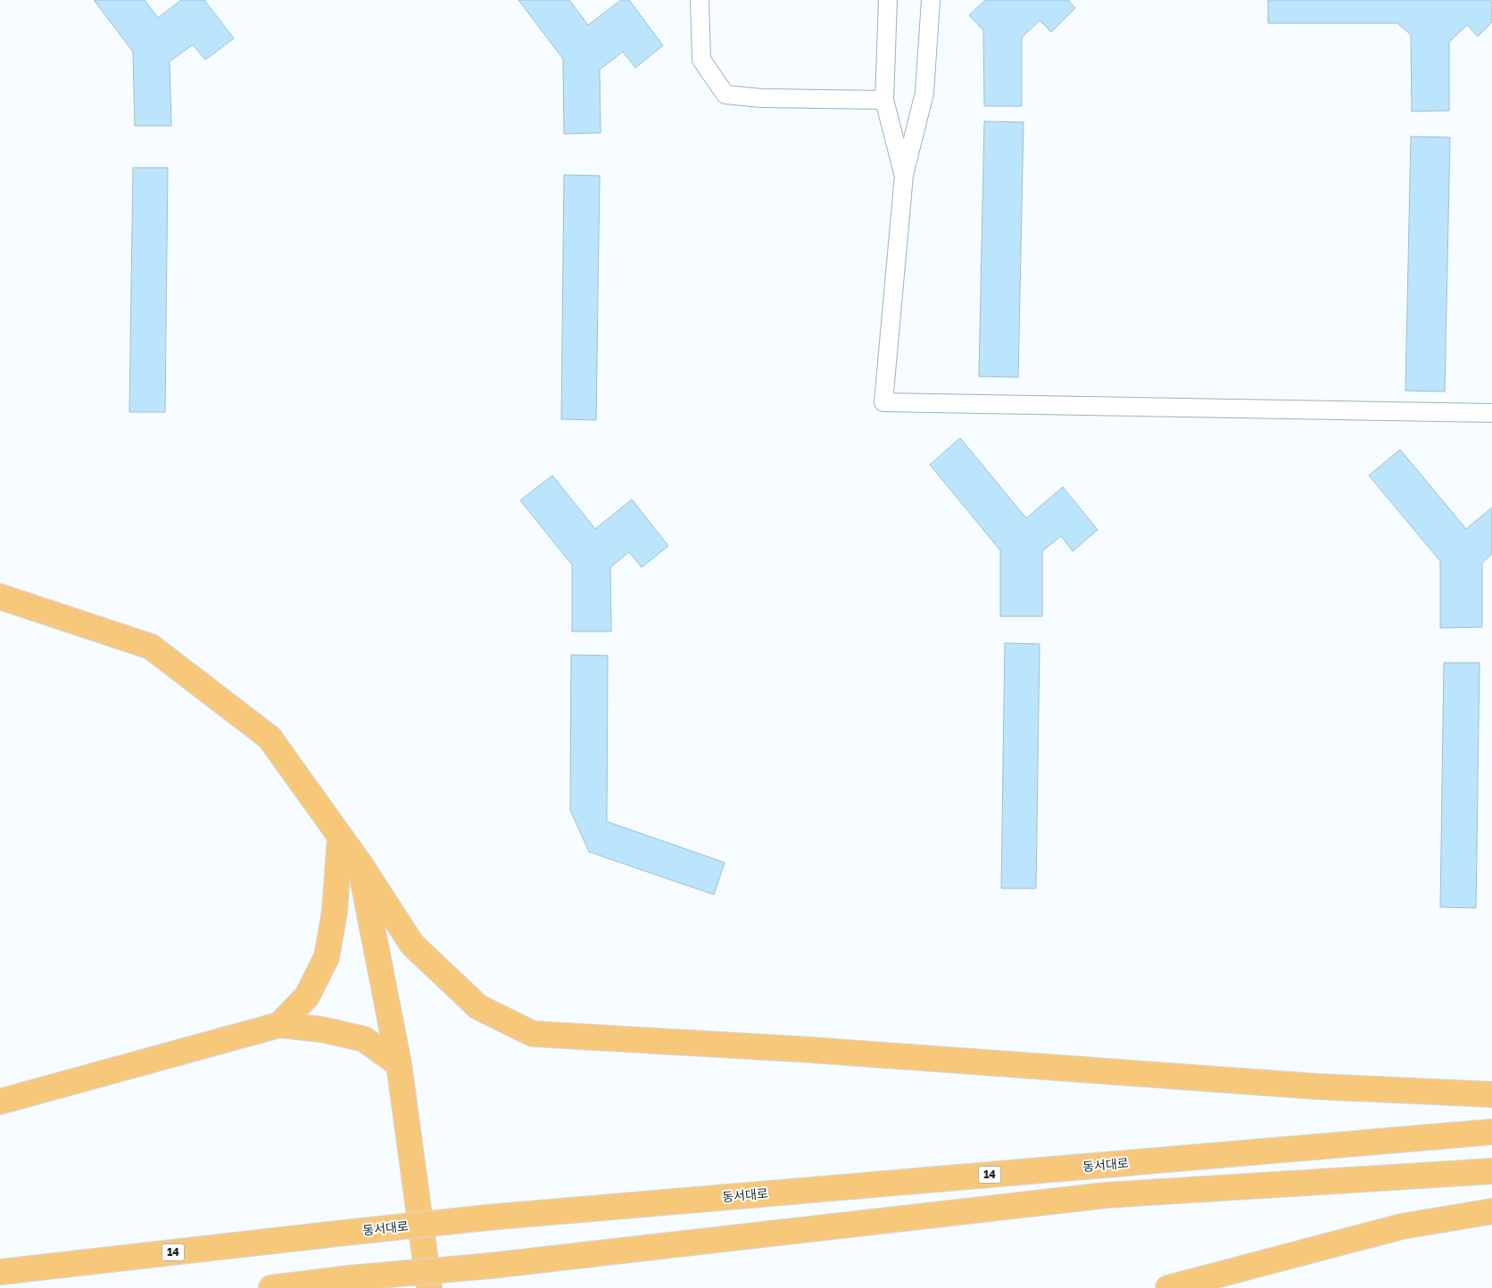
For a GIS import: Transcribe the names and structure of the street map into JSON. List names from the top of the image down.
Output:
{
  "streets": {
    "highway": ["동서대로", "14"]
  }
}
